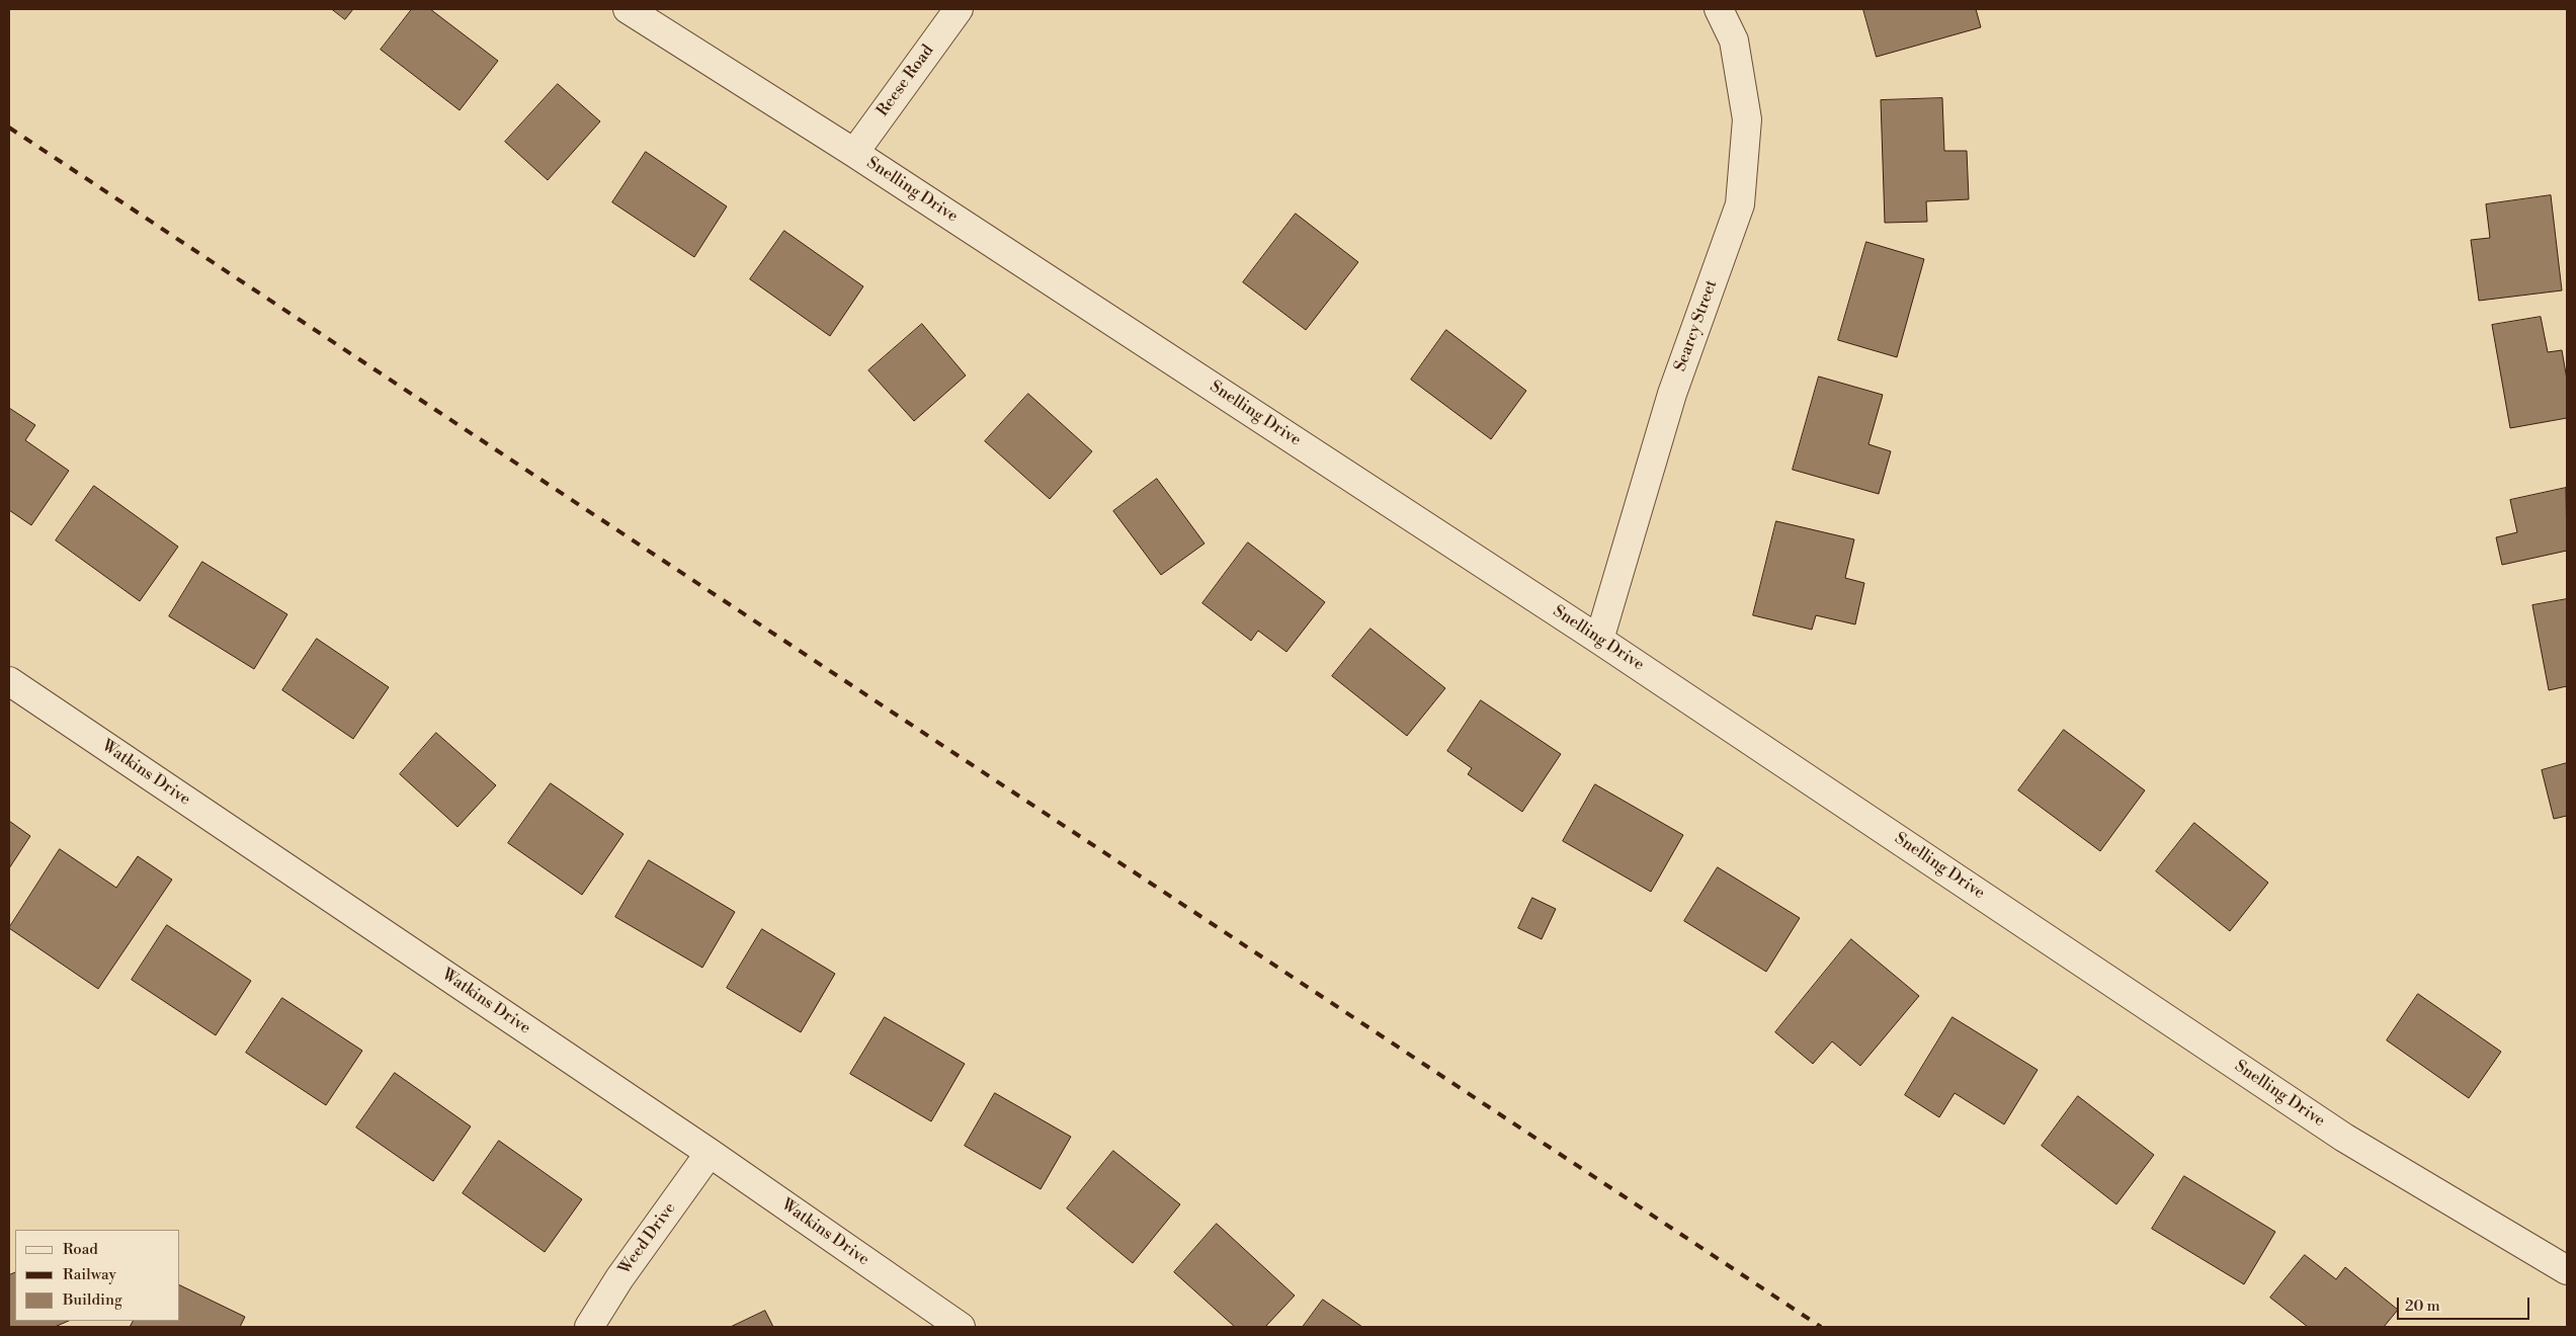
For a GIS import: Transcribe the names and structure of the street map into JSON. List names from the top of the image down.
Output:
{
  "streets": {
    "street": [
      "Reese Road",
      "Snelling Drive",
      "Searcy Street",
      "Watkins Drive",
      "Weed Drive"
    ]
  },
  "crossings": [
    ["Reese Road", "Snelling Drive"],
    ["Snelling Drive", "Searcy Street"],
    ["Watkins Drive", "Weed Drive"]
  ],
  "legend": ["Road", "Railway", "Building"],
  "scale_bar": "20 m"
}
